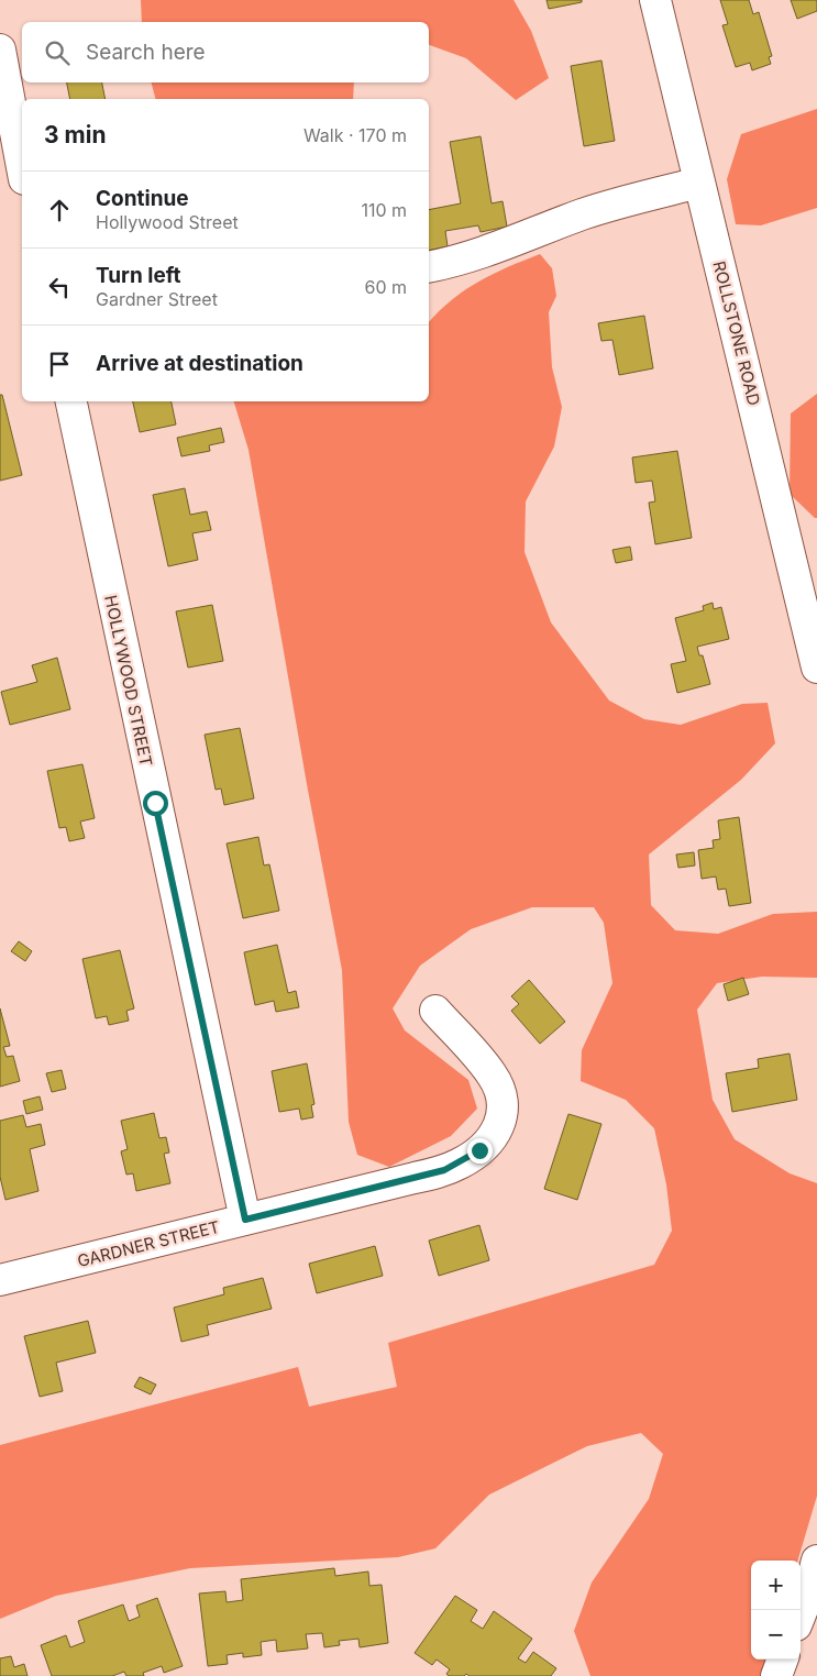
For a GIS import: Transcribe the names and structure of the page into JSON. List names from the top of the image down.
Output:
{
  "streets": {
    "street": ["ROLLSTONE ROAD", "HOLLYWOOD STREET", "GARDNER STREET"]
  },
  "crossings": [
    ["HOLLYWOOD STREET", "GARDNER STREET"]
  ],
  "page": {
    "search": "Search here",
    "heading": ["3 min", "Walk · 170 m"],
    "list": [
      ["Continue", "Hollywood Street", "110 m"],
      ["Turn left", "Gardner Street", "60 m"],
      "Arrive at destination"
    ],
    "map_buttons": ["+", "−"]
  }
}
